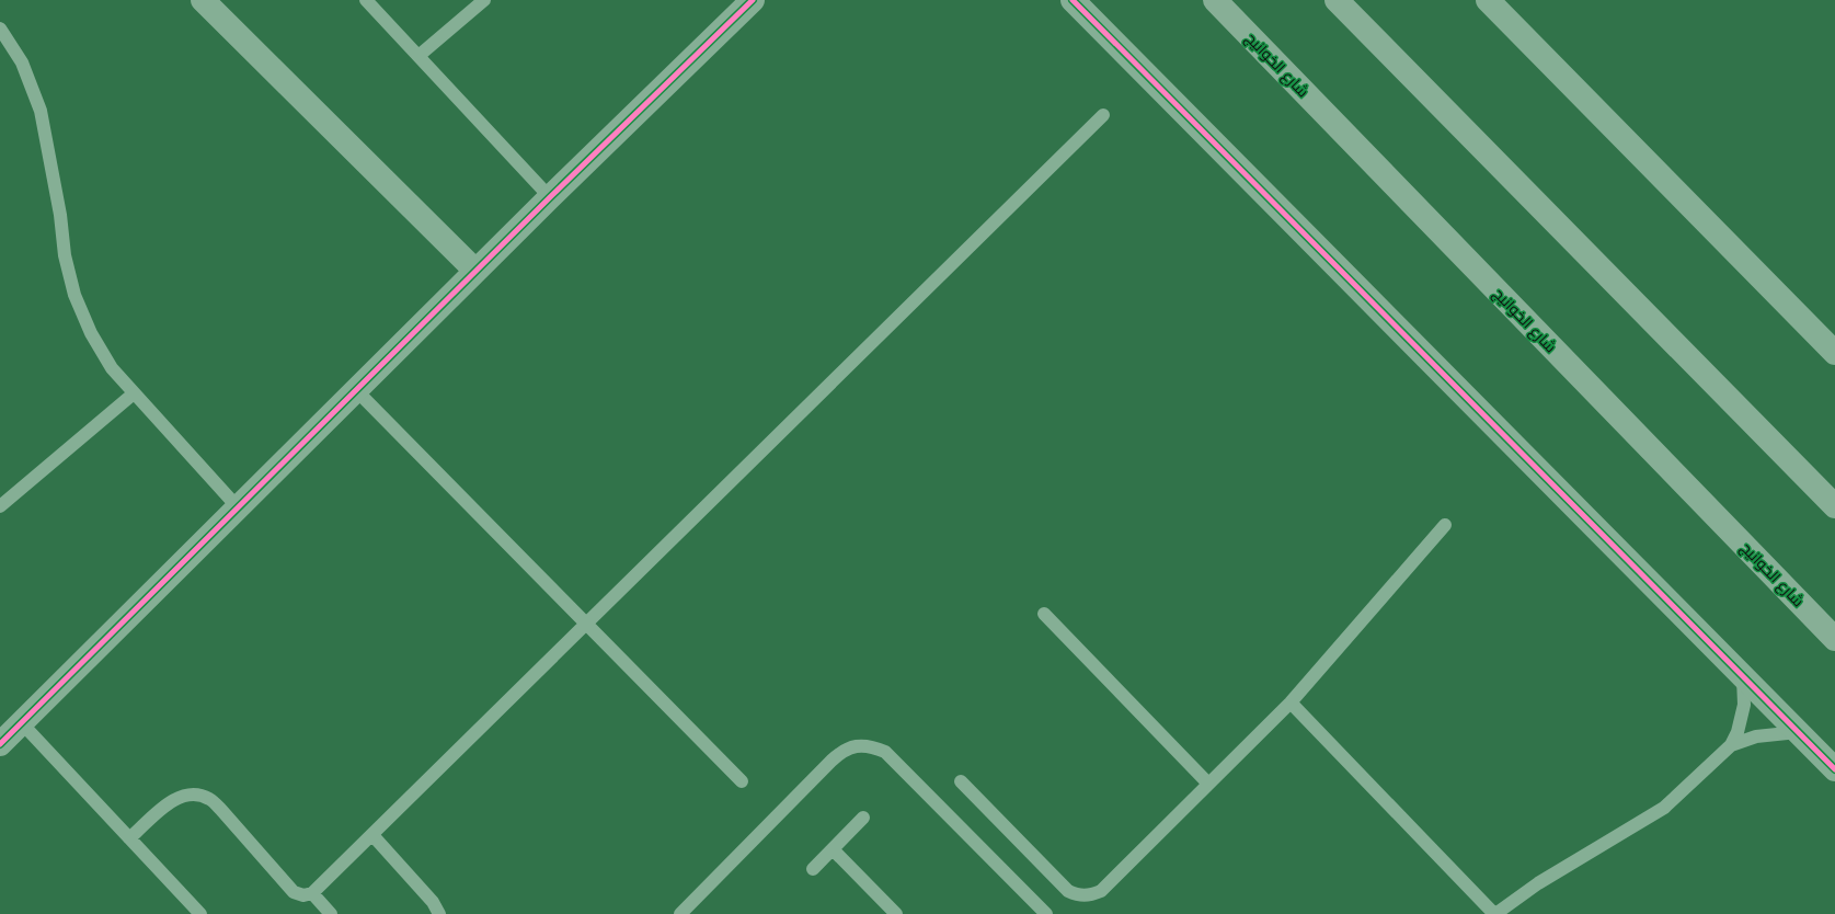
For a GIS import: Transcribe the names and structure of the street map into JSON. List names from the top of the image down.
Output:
{
  "streets": {
    "highway": ["شارع الخوانيج"]
  }
}
